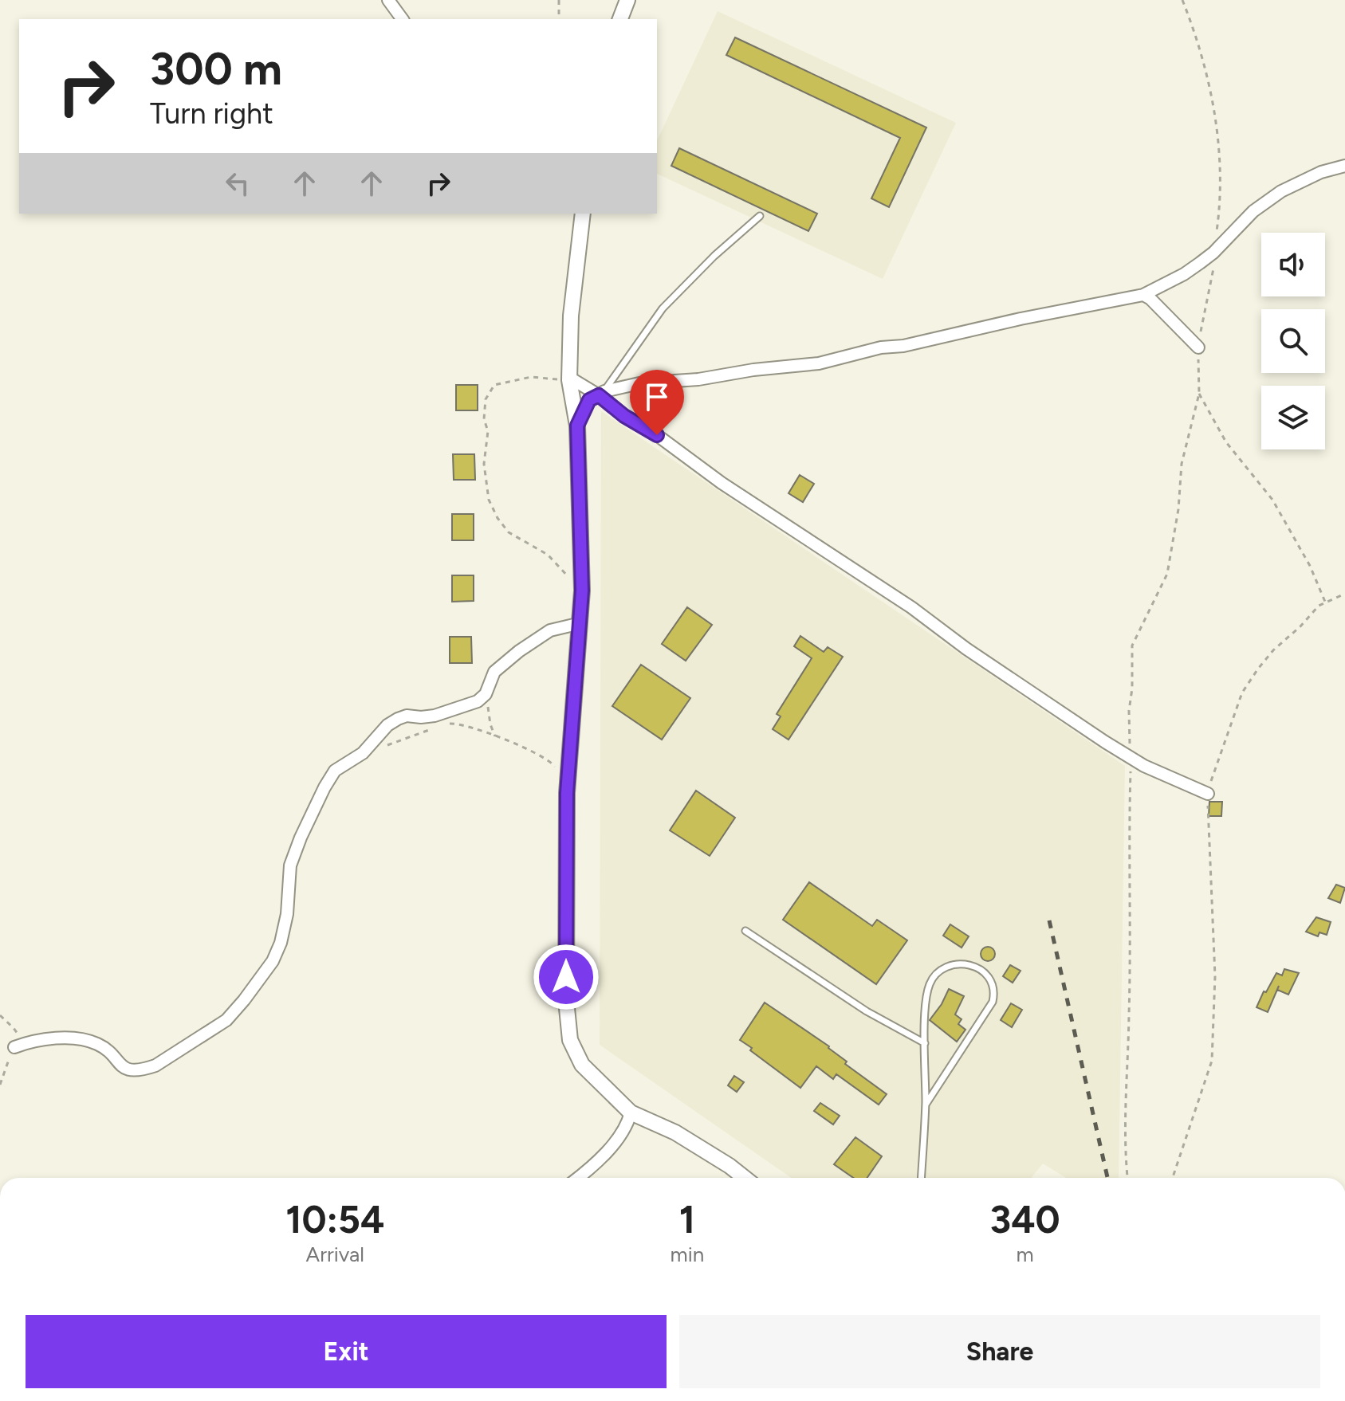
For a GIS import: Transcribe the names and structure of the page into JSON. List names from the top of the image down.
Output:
{
  "page": {
    "turn": ["300 m", "Turn right"],
    "eta": [
      "10:54",
      "Arrival",
      "1",
      "min",
      "340",
      "m"
    ],
    "buttons": ["Exit", "Share"]
  }
}
